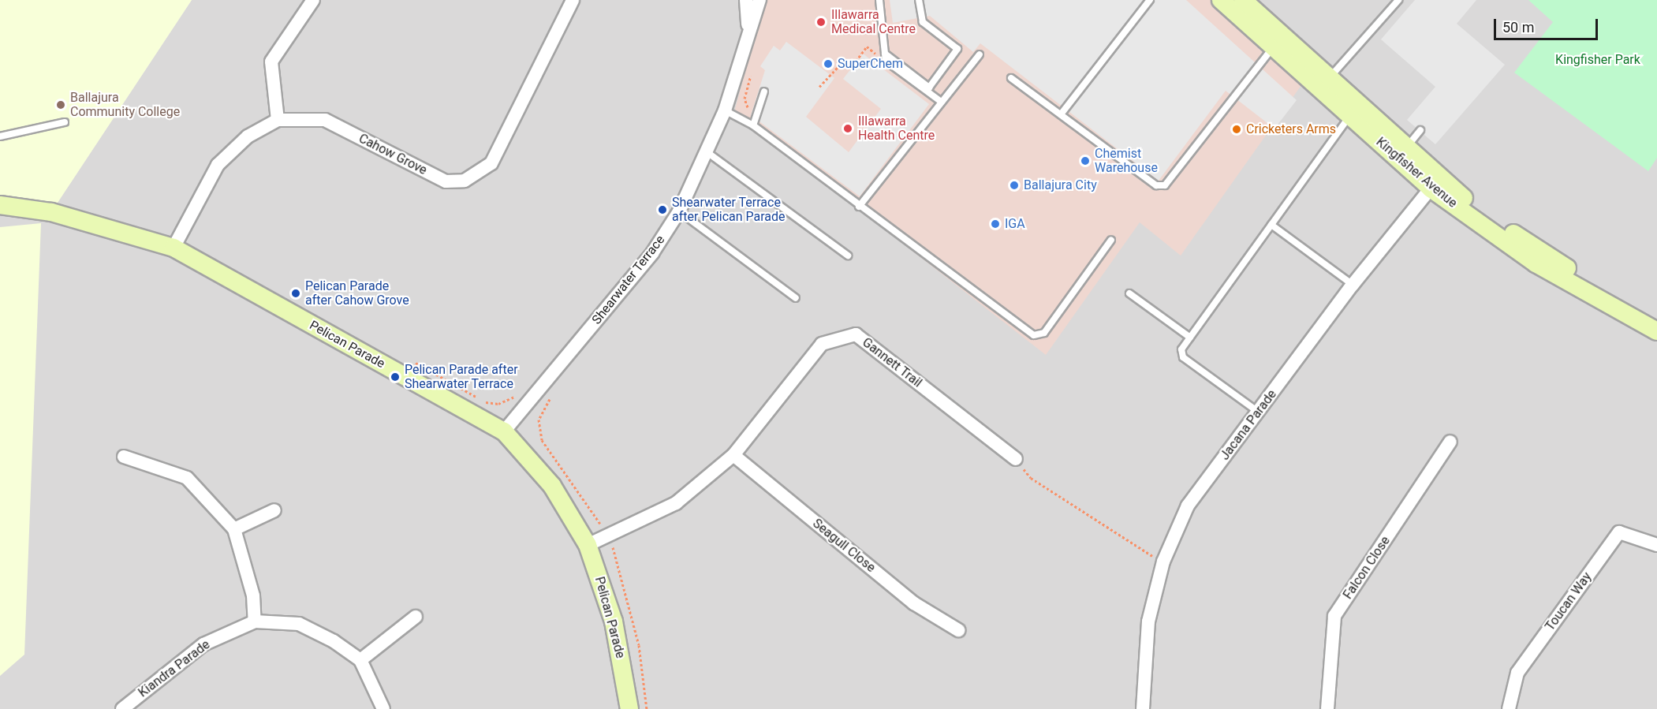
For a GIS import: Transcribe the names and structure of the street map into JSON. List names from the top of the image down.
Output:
{
  "streets": {
    "street": [
      "Cahow Grove",
      "Kingfisher Avenue",
      "Shearwater Terrace",
      "Pelican Parade",
      "Gannett Trail",
      "Jacana Parade",
      "Seagull Close",
      "Falcon Close",
      "Toucan Way",
      "Kiandra Parade"
    ]
  },
  "crossings": [
    ["Cahow Grove", "Pelican Parade"],
    ["Kingfisher Avenue", "Jacana Parade"],
    ["Shearwater Terrace", "Pelican Parade"],
    ["Pelican Parade", "Gannett Trail"],
    ["Gannett Trail", "Seagull Close"]
  ],
  "parks": ["Kingfisher Park"],
  "places": [
    "Illawarra Medical Centre",
    "SuperChem",
    "Ballajura Community College",
    "Illawarra Health Centre",
    "Cricketers Arms",
    "Chemist Warehouse",
    "Ballajura City",
    "Shearwater Terrace after Pelican Parade",
    "IGA",
    "Pelican Parade after Cahow Grove",
    "Pelican Parade after Shearwater Terrace"
  ],
  "scale_bar": "50 m"
}
